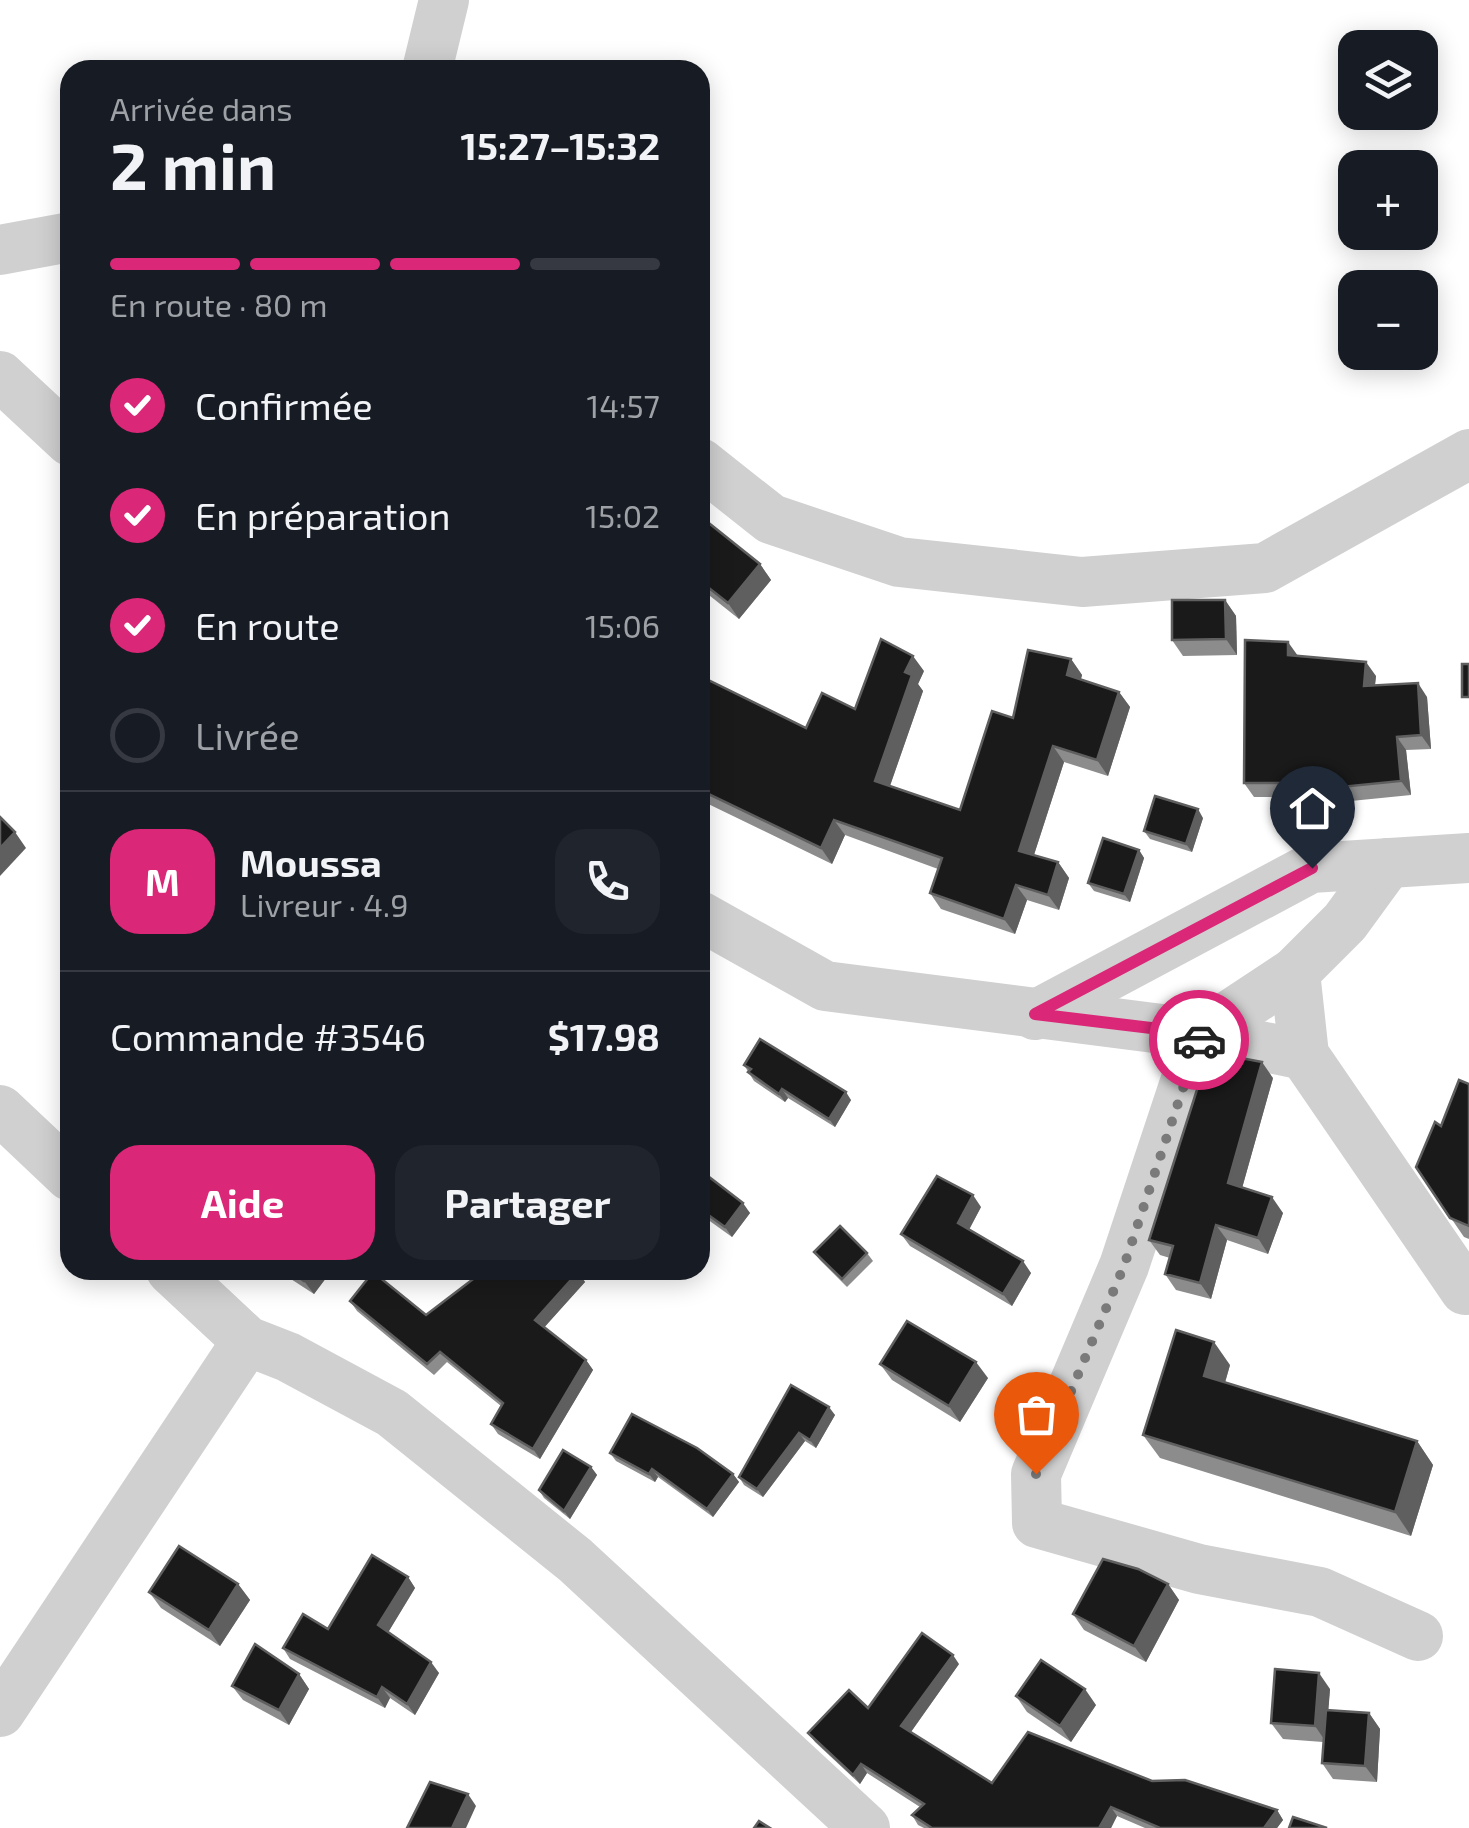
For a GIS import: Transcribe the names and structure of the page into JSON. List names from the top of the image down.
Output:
{
  "page": {
    "map_buttons": ["+", "−"],
    "heading": ["2 min", "Arrivée dans", "15:27–15:32"],
    "panel": [
      "Moussa",
      "Livreur · 4.9",
      "Commande #3546",
      "$17.98"
    ],
    "bar": "En route · 80 m",
    "list": [
      ["Confirmée", "14:57"],
      ["En préparation", "15:02"],
      ["En route", "15:06"],
      "Livrée"
    ],
    "round": "M",
    "buttons": ["Aide", "Partager"]
  }
}
